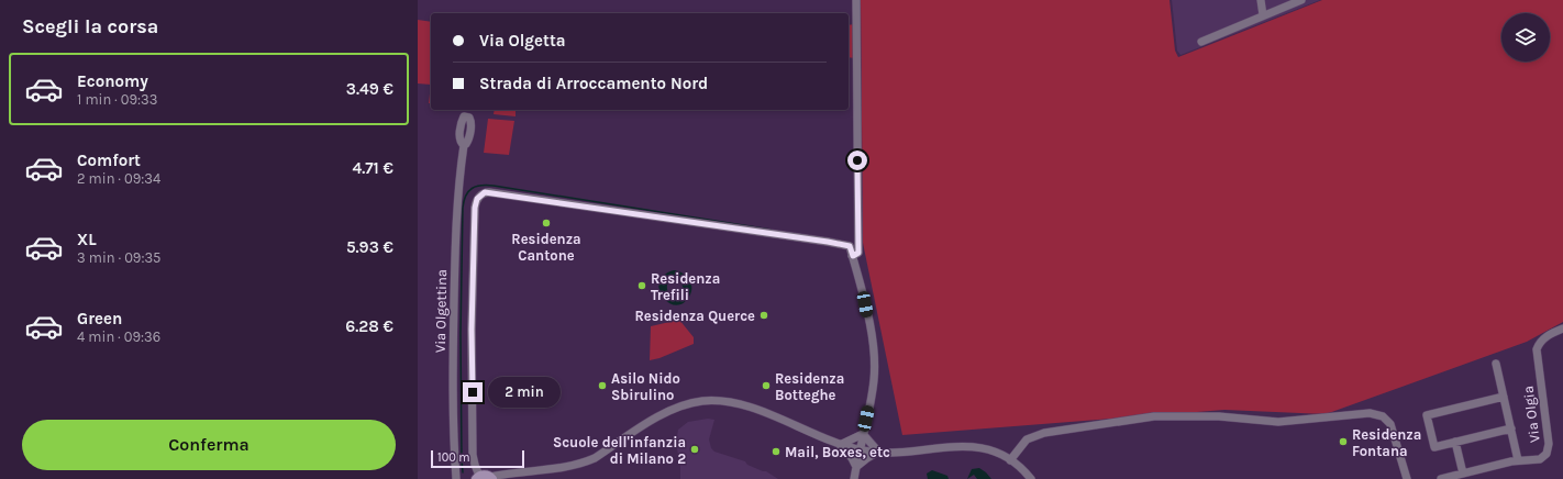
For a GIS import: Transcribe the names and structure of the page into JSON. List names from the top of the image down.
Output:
{
  "streets": {
    "street": ["Via Olgettina", "Via Olgia"]
  },
  "places": [
    "Residenza Cantone",
    "Residenza Trefili",
    "Residenza Querce",
    "Asilo Nido Sbirulino",
    "Residenza Botteghe",
    "Residenza Fontana",
    "Scuole dell'infanzia di Milano 2",
    "Mail, Boxes, etc"
  ],
  "scale_bar": "100 m",
  "page": {
    "heading": "Scegli la corsa",
    "banner": ["Via Olgetta", "Strada di Arroccamento Nord"],
    "list": [
      {
        "name": "Economy",
        "note": "1 min · 09:33",
        "value": "3.49 €"
      },
      {
        "name": "Comfort",
        "note": "2 min · 09:34",
        "value": "4.71 €"
      },
      {
        "name": "XL",
        "note": "3 min · 09:35",
        "value": "5.93 €"
      },
      {
        "name": "Green",
        "note": "4 min · 09:36",
        "value": "6.28 €"
      }
    ],
    "bubble": "2 min",
    "buttons": "Conferma",
    "scale": "100 m"
  }
}
